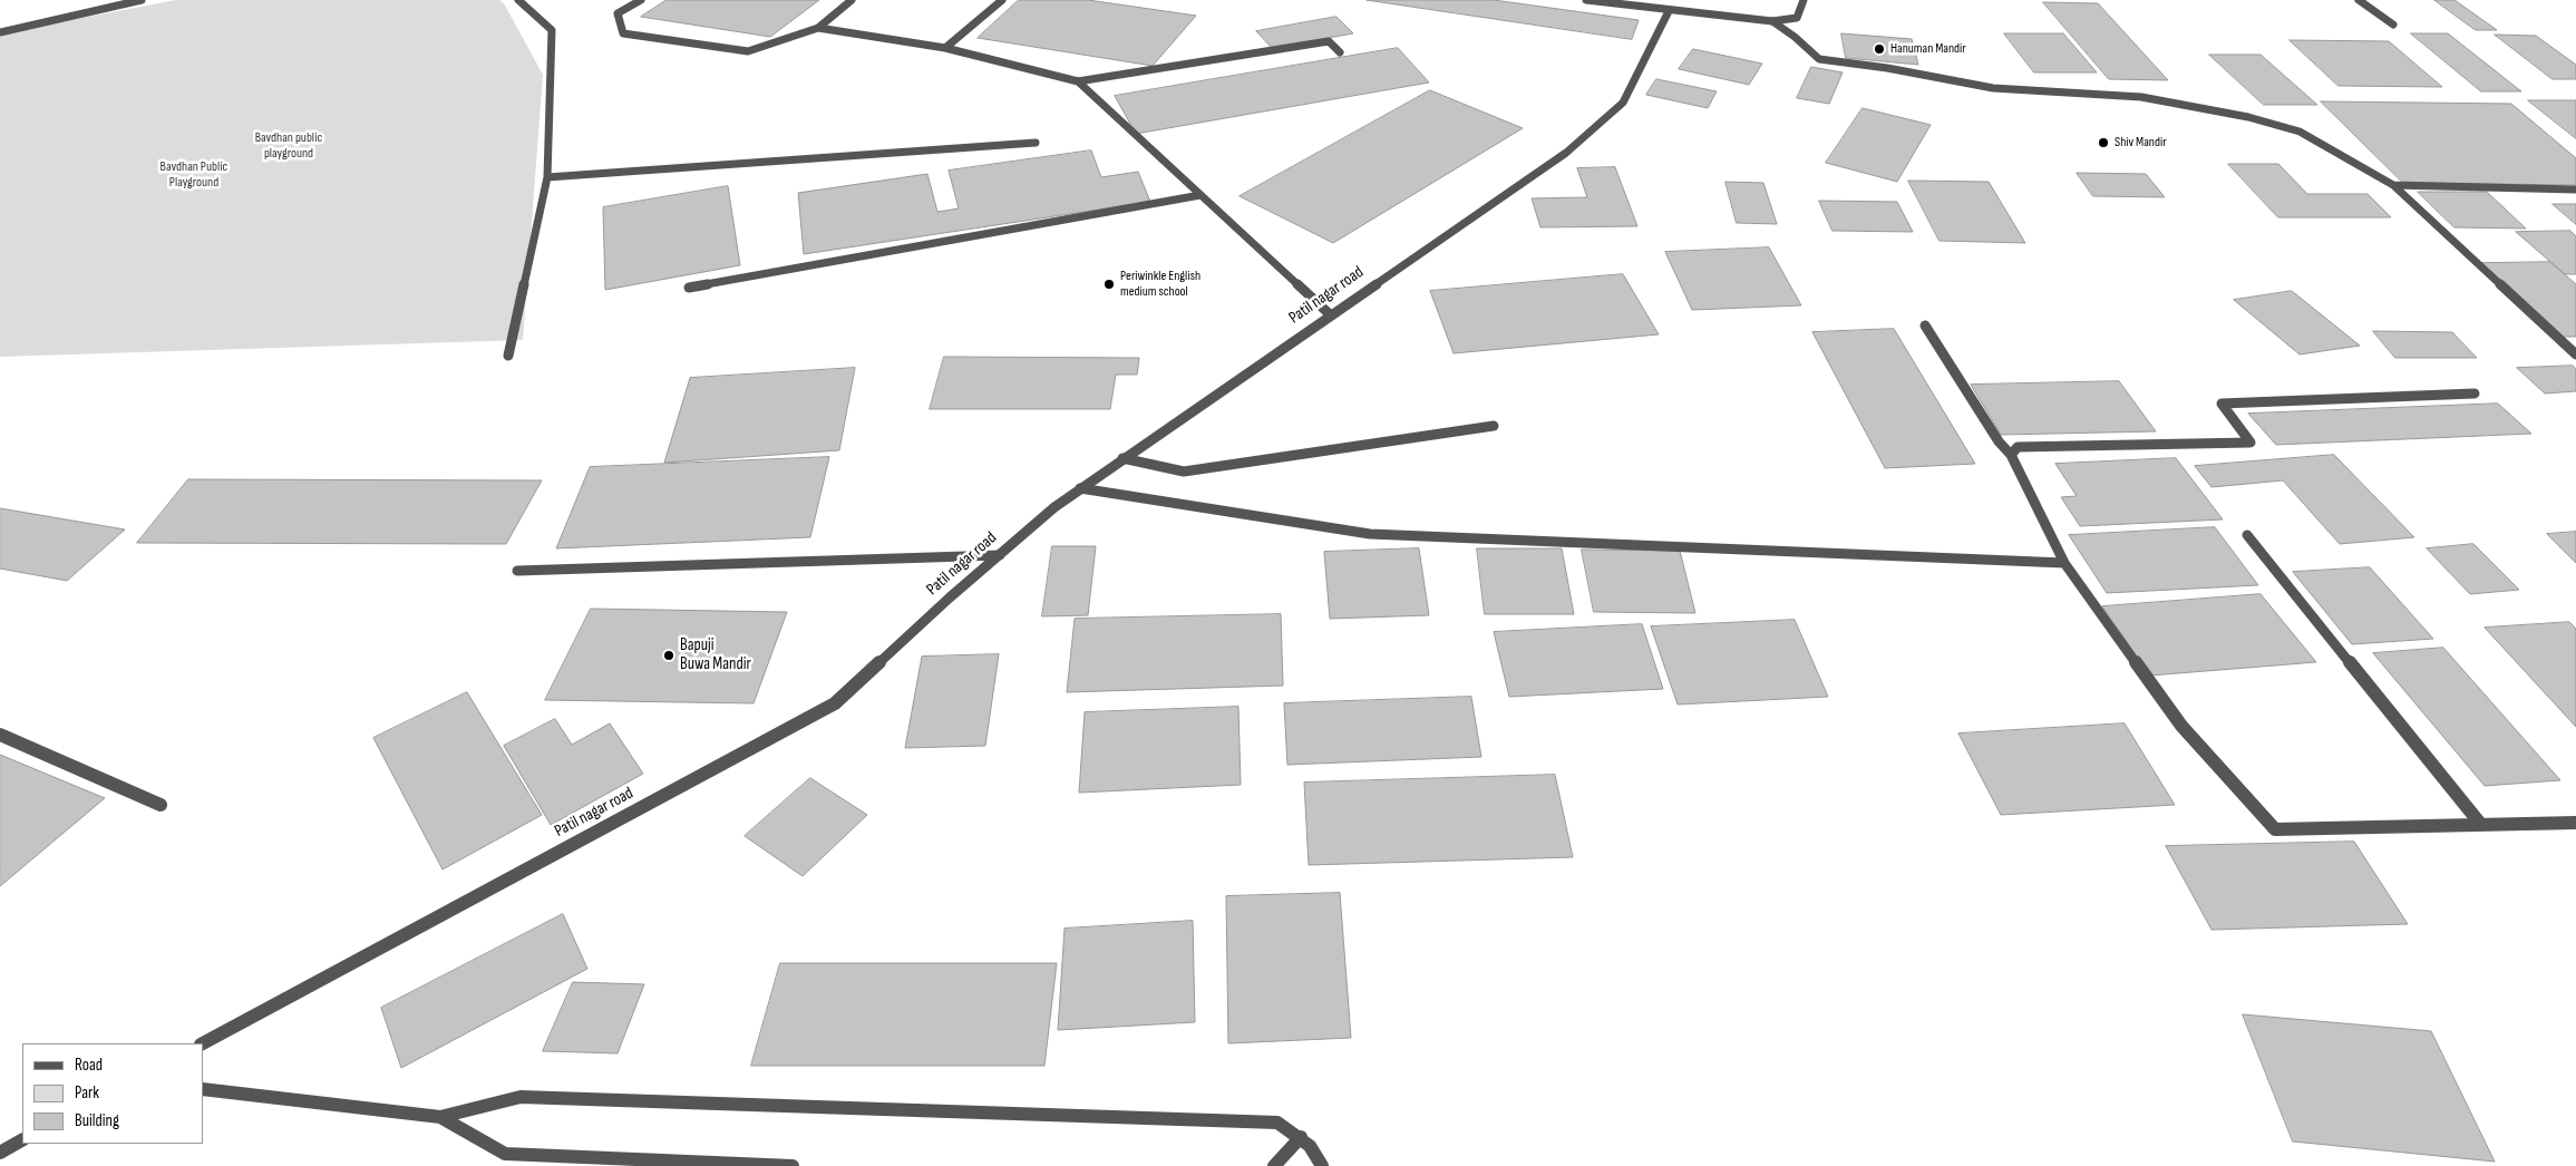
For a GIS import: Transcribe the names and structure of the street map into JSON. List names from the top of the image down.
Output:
{
  "streets": {
    "street": ["Patil nagar road"]
  },
  "parks": ["Bavdhan public playground", "Bavdhan Public Playground"],
  "places": [
    "Hanuman Mandir",
    "Shiv Mandir",
    "Periwinkle English medium school",
    "Bapuji Buwa Mandir"
  ],
  "legend": ["Road", "Park", "Building"]
}
